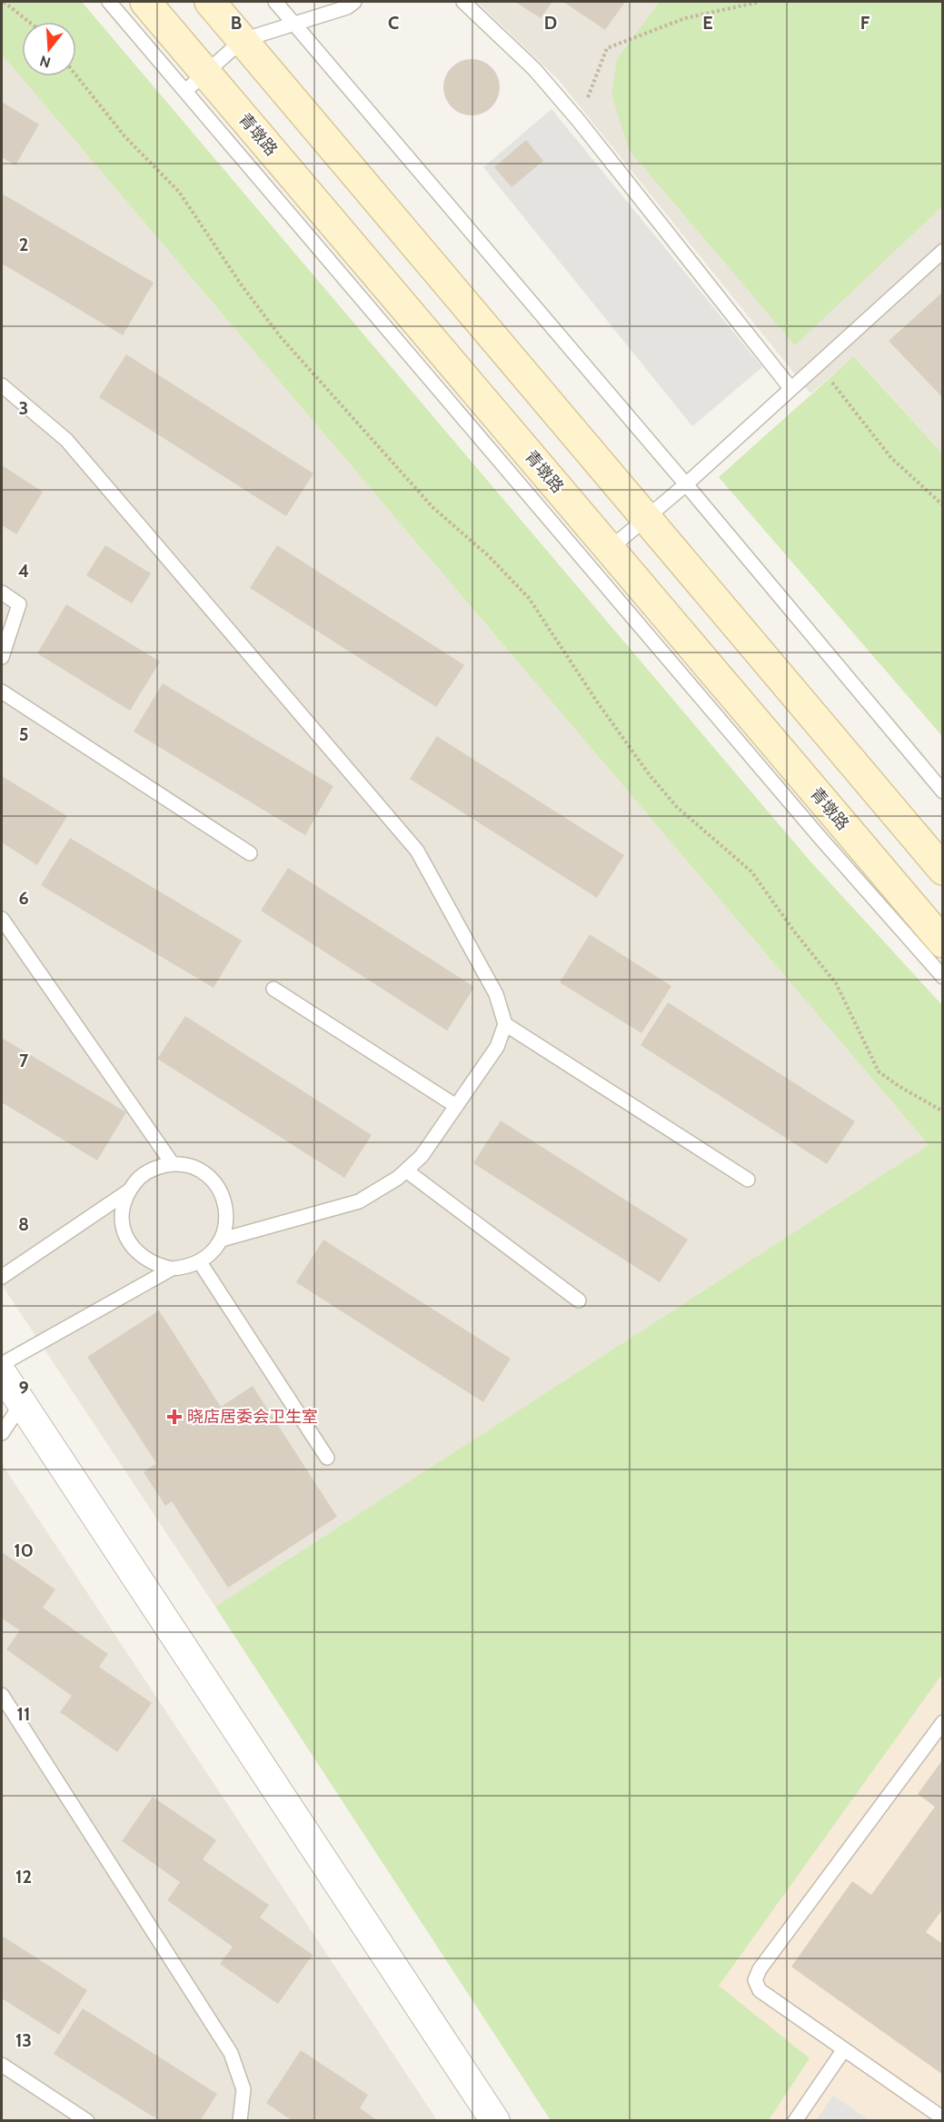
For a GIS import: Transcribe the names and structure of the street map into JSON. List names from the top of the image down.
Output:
{
  "streets": {
    "main road": ["青墩路"]
  },
  "places": {
    "health": ["晓店居委会卫生室"]
  },
  "north": "bottom",
  "grid": {
    "columns": [
      "B",
      "C",
      "D",
      "E",
      "F"
    ],
    "rows": [
      "2",
      "3",
      "4",
      "5",
      "6",
      "7",
      "8",
      "9",
      "10",
      "11",
      "12",
      "13"
    ]
  }
}
